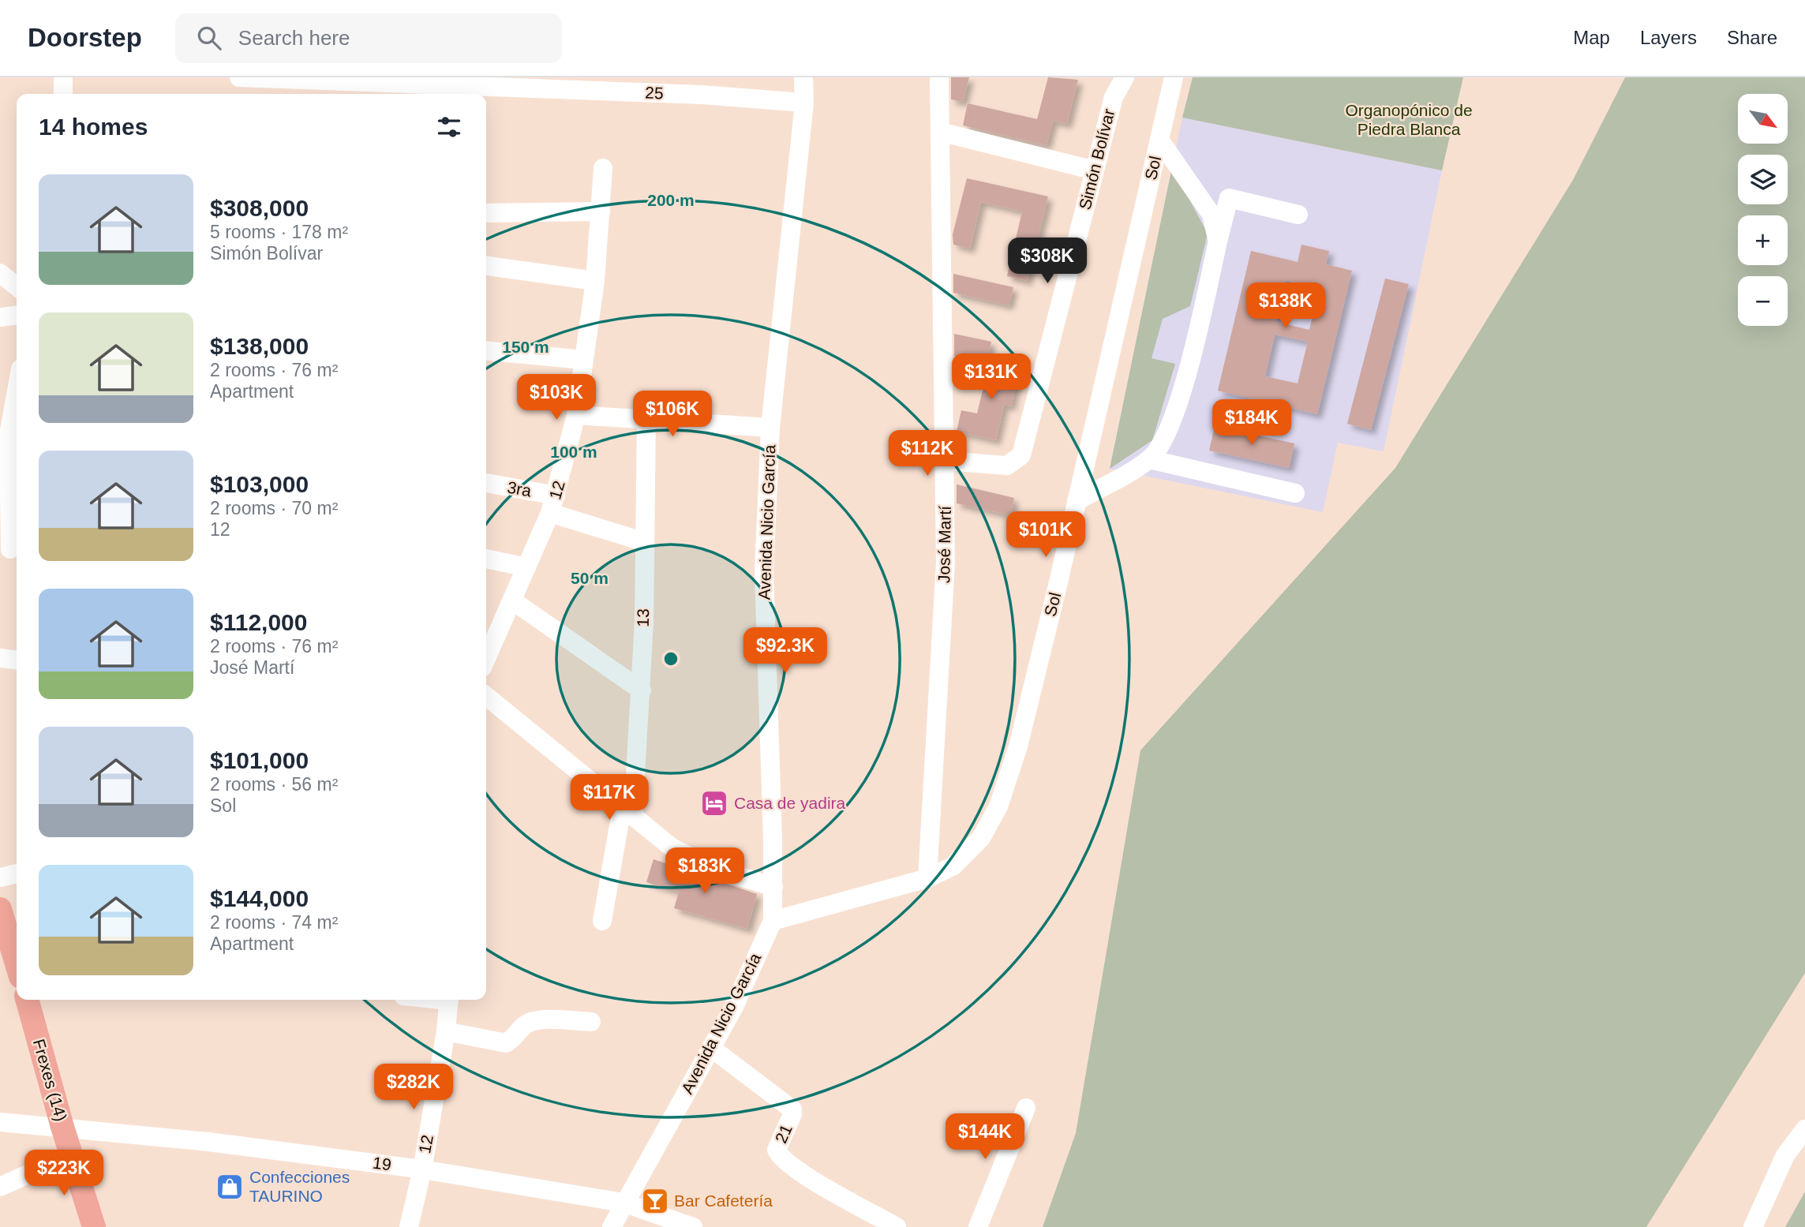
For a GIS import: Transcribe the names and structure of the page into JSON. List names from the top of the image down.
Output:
{
  "streets": {
    "main road": ["Frexes (14)"],
    "street": [
      "25",
      "Simón Bolívar",
      "Sol",
      "3ra",
      "12",
      "Avenida Nicio García",
      "José Martí",
      "13",
      "21",
      "19"
    ]
  },
  "crossings": [
    ["25", "Avenida Nicio García"],
    ["Simón Bolívar", "José Martí"],
    ["Sol", "Avenida Nicio García"],
    ["Sol", "José Martí"],
    ["3ra", "12"],
    ["3ra", "13"],
    ["12", "19"],
    ["Avenida Nicio García", "21"],
    ["Avenida Nicio García", "19"],
    ["Frexes (14)", "19"]
  ],
  "parks": ["Organopónico de Piedra Blanca"],
  "places": {
    "hotel": ["Casa de yadira"],
    "shop": ["Confecciones TAURINO"],
    "bar": ["Bar Cafetería"]
  },
  "north": "bottom right",
  "page": {
    "header": "Doorstep",
    "search": "Search here",
    "nav": ["Map", "Layers", "Share"],
    "map_buttons": ["+", "−"],
    "heading": "14 homes",
    "list": [
      {
        "name": "$308,000",
        "note": "5 rooms · 178 m² · Simón Bolívar"
      },
      {
        "name": "$138,000",
        "note": "2 rooms · 76 m² · Apartment"
      },
      {
        "name": "$103,000",
        "note": "2 rooms · 70 m² · 12"
      },
      {
        "name": "$112,000",
        "note": "2 rooms · 76 m² · José Martí"
      },
      {
        "name": "$101,000",
        "note": "2 rooms · 56 m² · Sol"
      },
      {
        "name": "$144,000",
        "note": "2 rooms · 74 m² · Apartment"
      }
    ],
    "price": [
      "$308K",
      "$138K",
      "$131K",
      "$103K",
      "$106K",
      "$184K",
      "$112K",
      "$101K",
      "$92.3K",
      "$117K",
      "$183K",
      "$282K",
      "$144K",
      "$223K"
    ]
  },
  "rings": [
    "200 m",
    "150 m",
    "100 m",
    "50 m"
  ]
}
